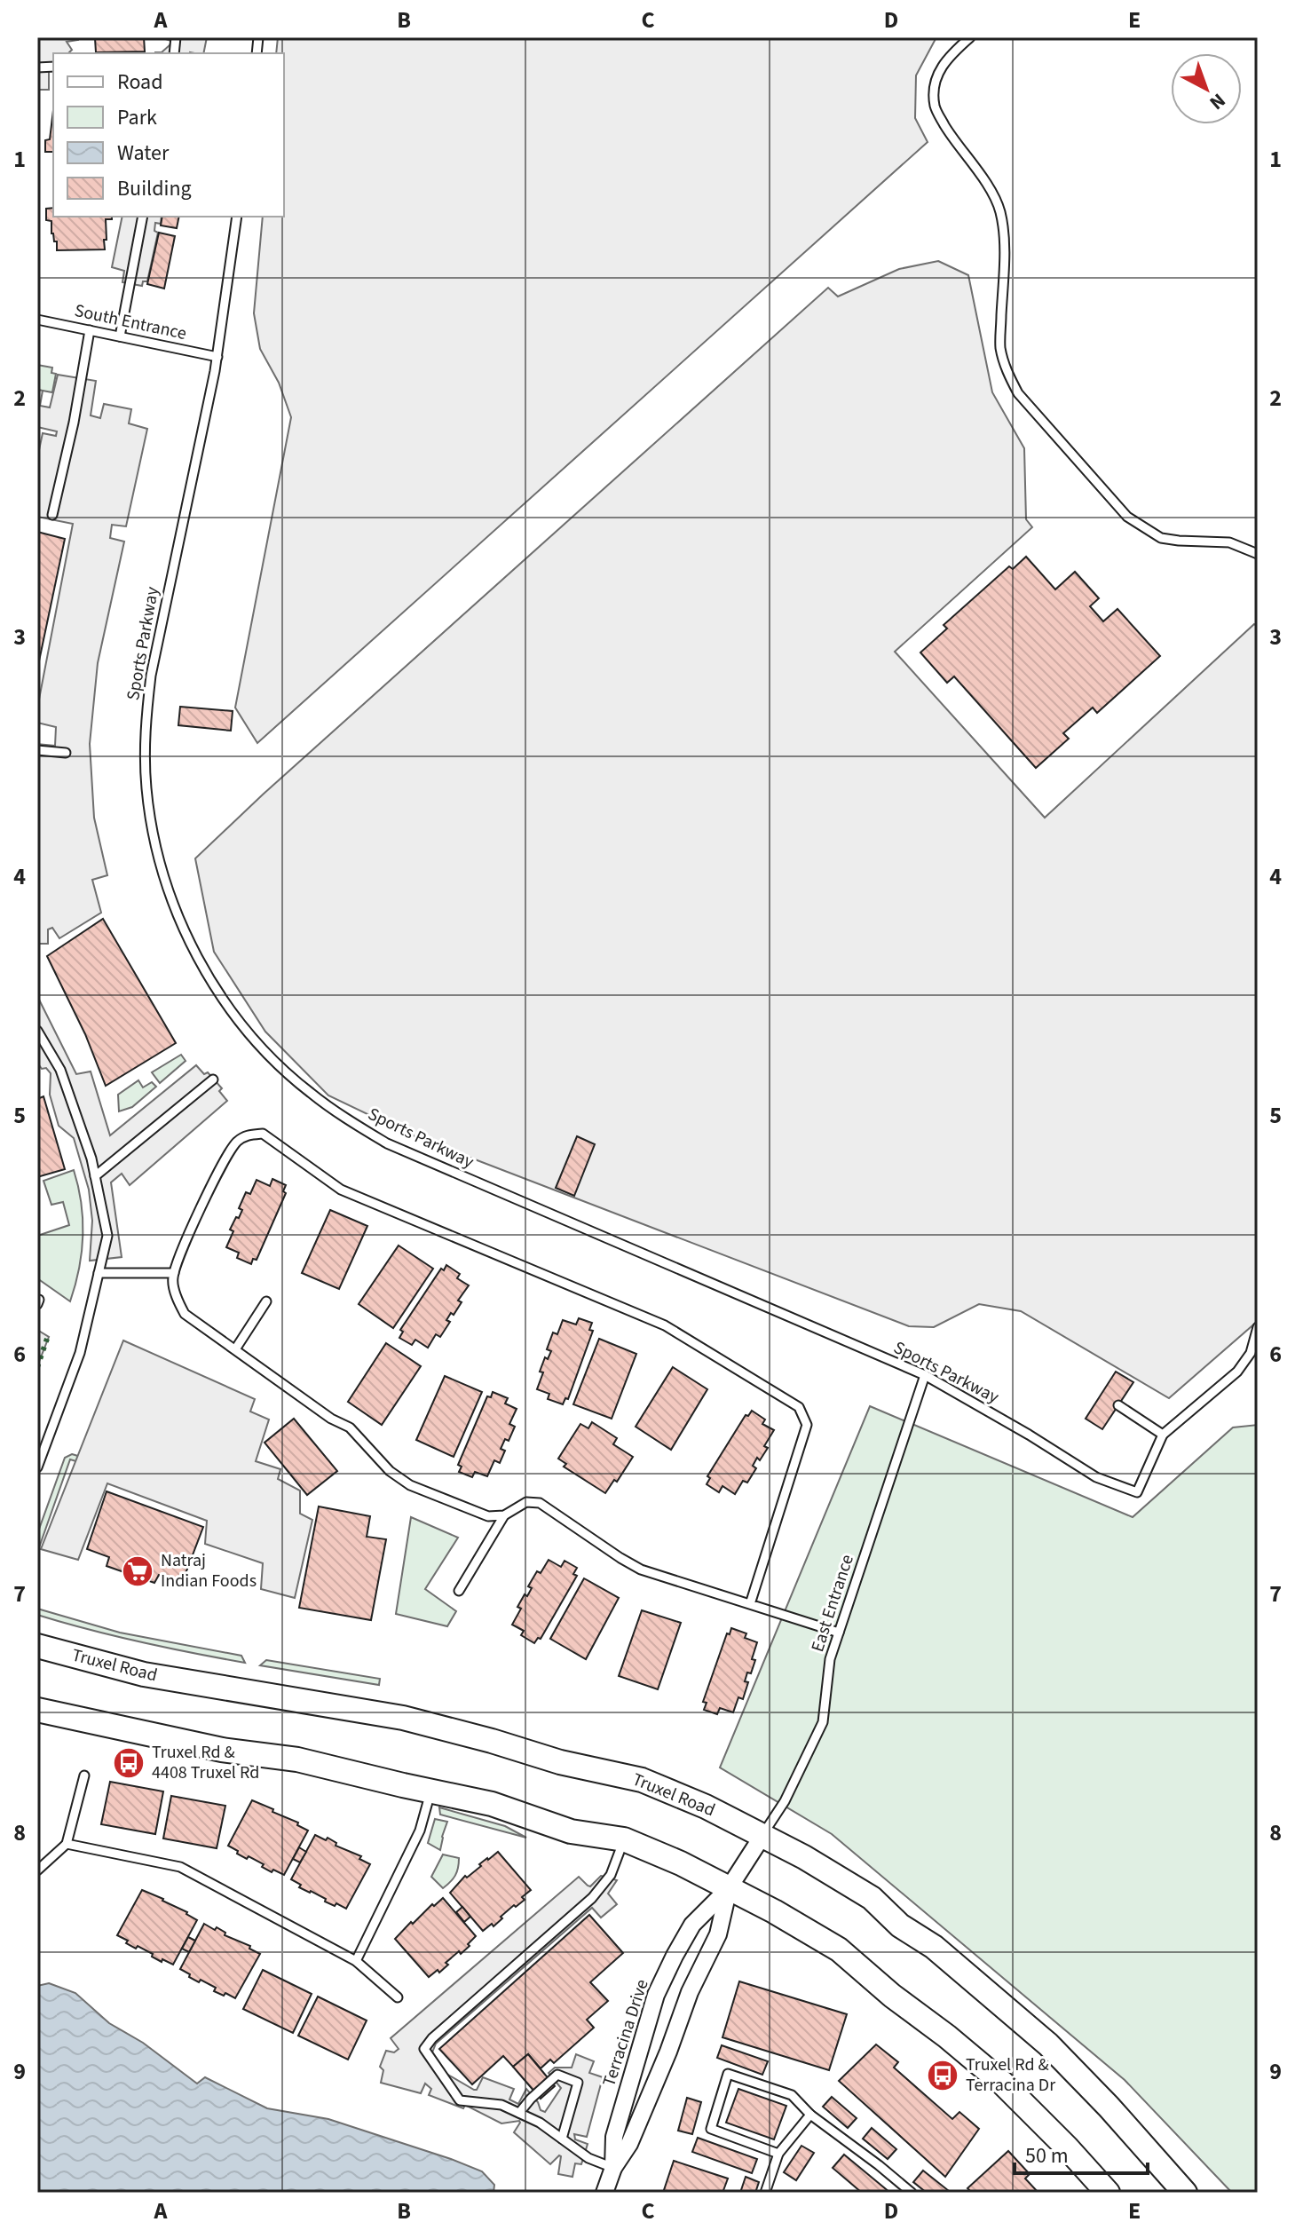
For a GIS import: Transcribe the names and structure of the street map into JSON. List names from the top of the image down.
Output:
{
  "streets": {
    "main road": ["Truxel Road"],
    "street": ["Terracina Drive"],
    "lane": ["South Entrance", "Sports Parkway", "East Entrance"]
  },
  "crossings": [
    ["South Entrance", "Sports Parkway"],
    ["Sports Parkway", "East Entrance"],
    ["East Entrance", "Truxel Road"],
    ["East Entrance", "Terracina Drive"],
    ["Truxel Road", "Terracina Drive"]
  ],
  "places": {
    "supermarket": ["Natraj Indian Foods"],
    "bus stop": ["Truxel Rd & 4408 Truxel Rd", "Truxel Rd & Terracina Dr"]
  },
  "legend": [
    "Road",
    "Park",
    "Water",
    "Building"
  ],
  "scale_bar": "50 m",
  "north": "bottom right",
  "grid": {
    "columns": [
      "A",
      "B",
      "C",
      "D",
      "E"
    ],
    "rows": [
      "1",
      "2",
      "3",
      "4",
      "5",
      "6",
      "7",
      "8",
      "9"
    ]
  }
}
